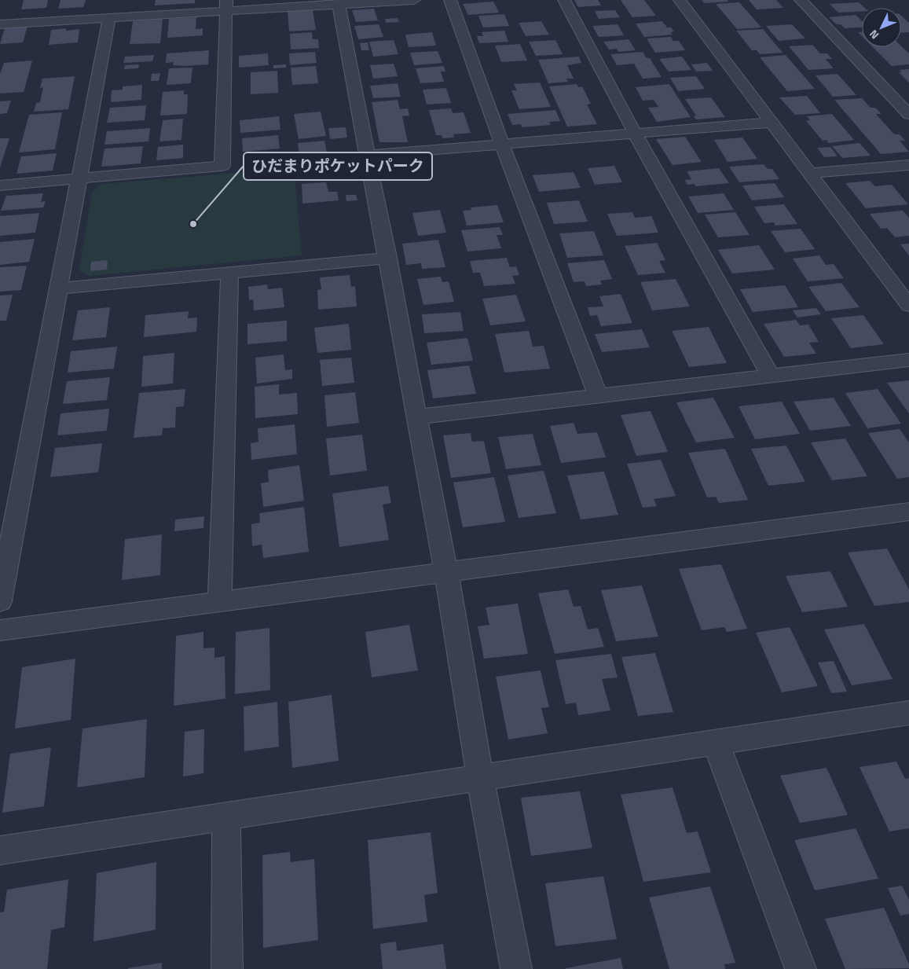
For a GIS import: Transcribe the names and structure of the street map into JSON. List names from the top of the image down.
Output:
{
  "places": ["ひだまりポケットパーク"],
  "north": "bottom left"
}
